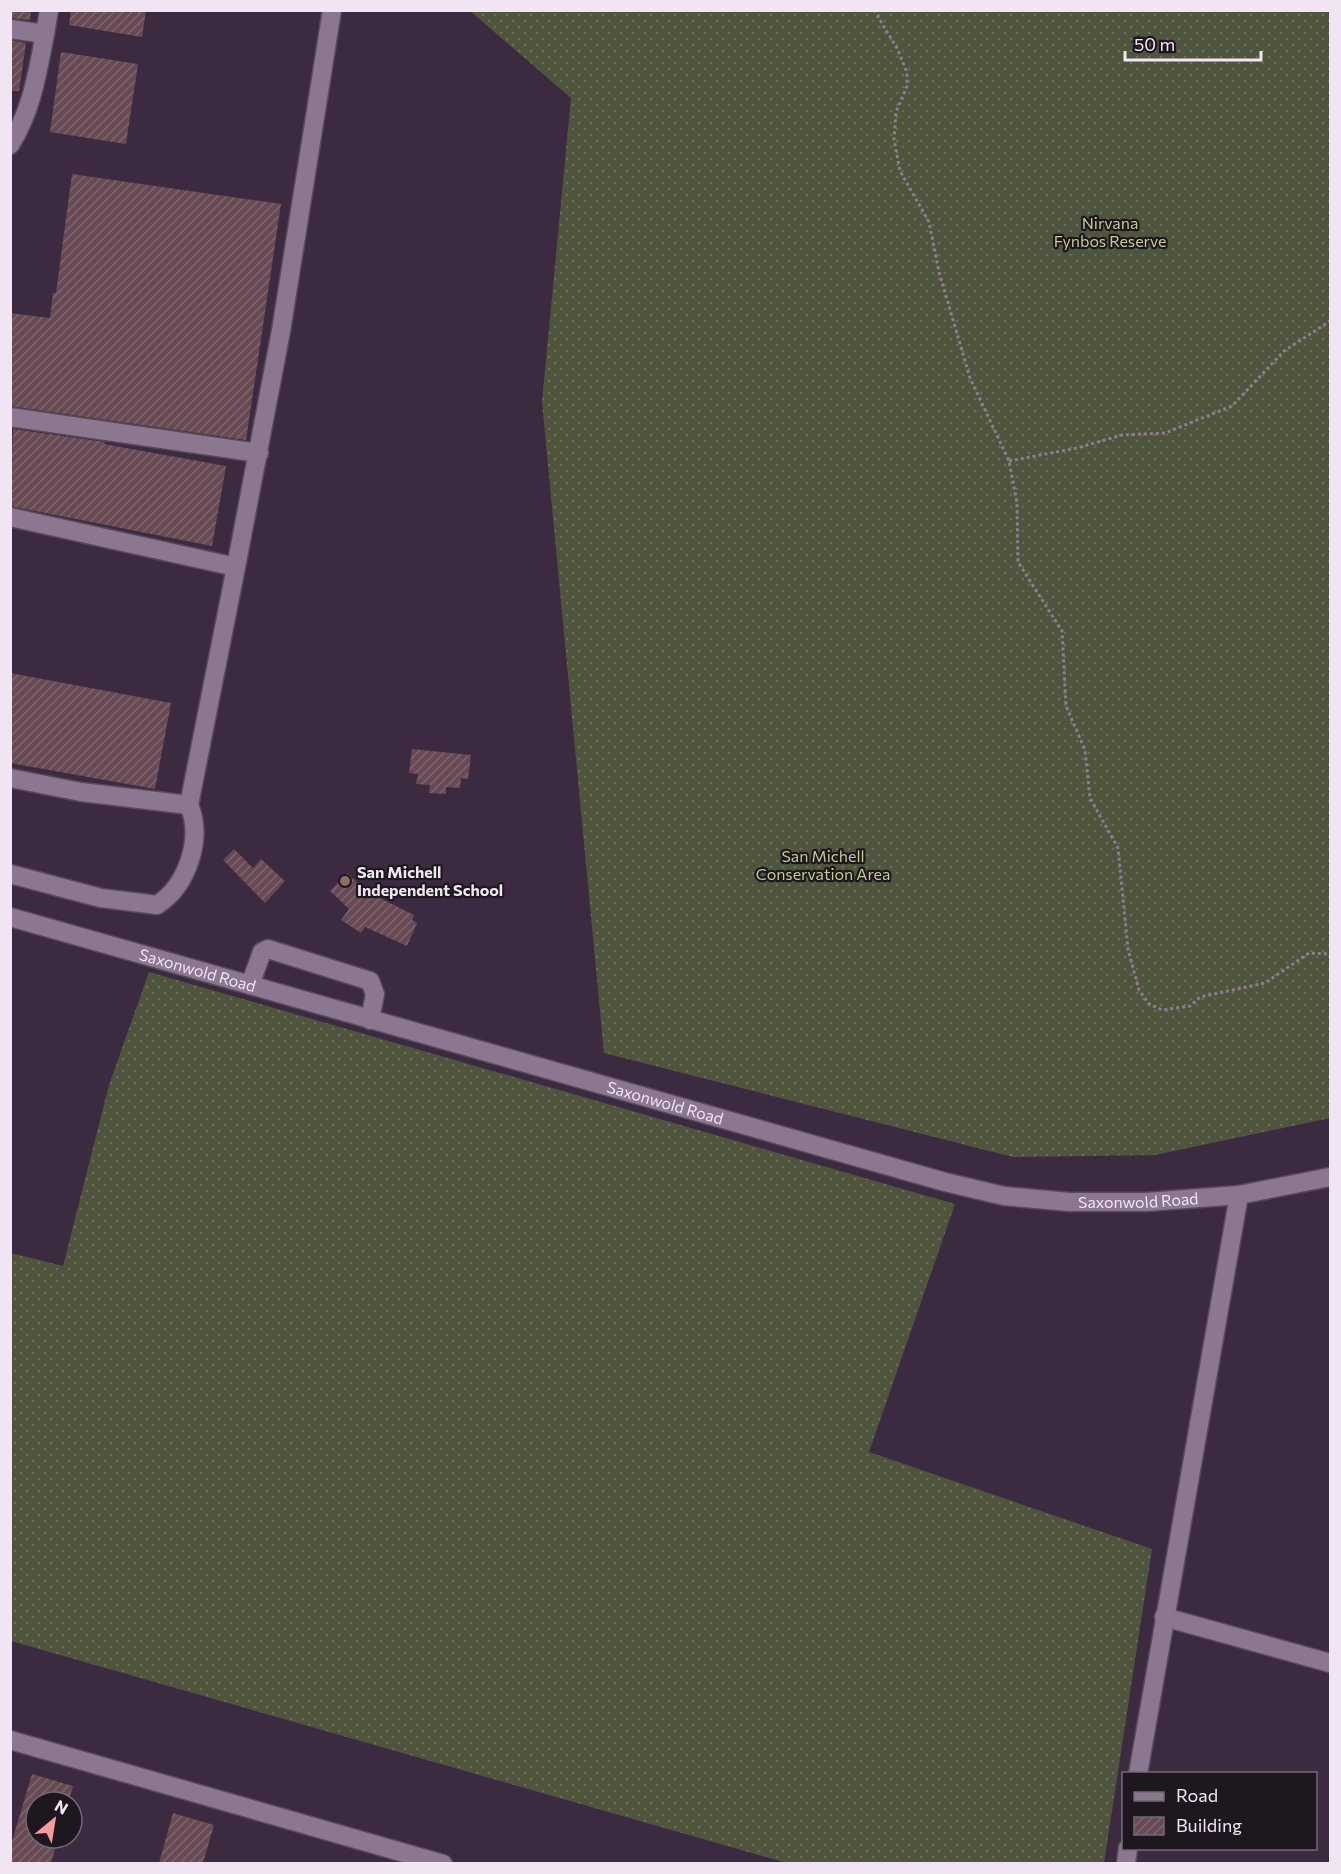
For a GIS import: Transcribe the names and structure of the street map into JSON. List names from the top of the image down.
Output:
{
  "streets": {
    "street": ["Saxonwold Road"]
  },
  "parks": ["Nirvana Fynbos Reserve", "San Michell Conservation Area"],
  "places": ["San Michell Independent School"],
  "legend": ["Road", "Building"],
  "scale_bar": "50 m",
  "north": "top right"
}
